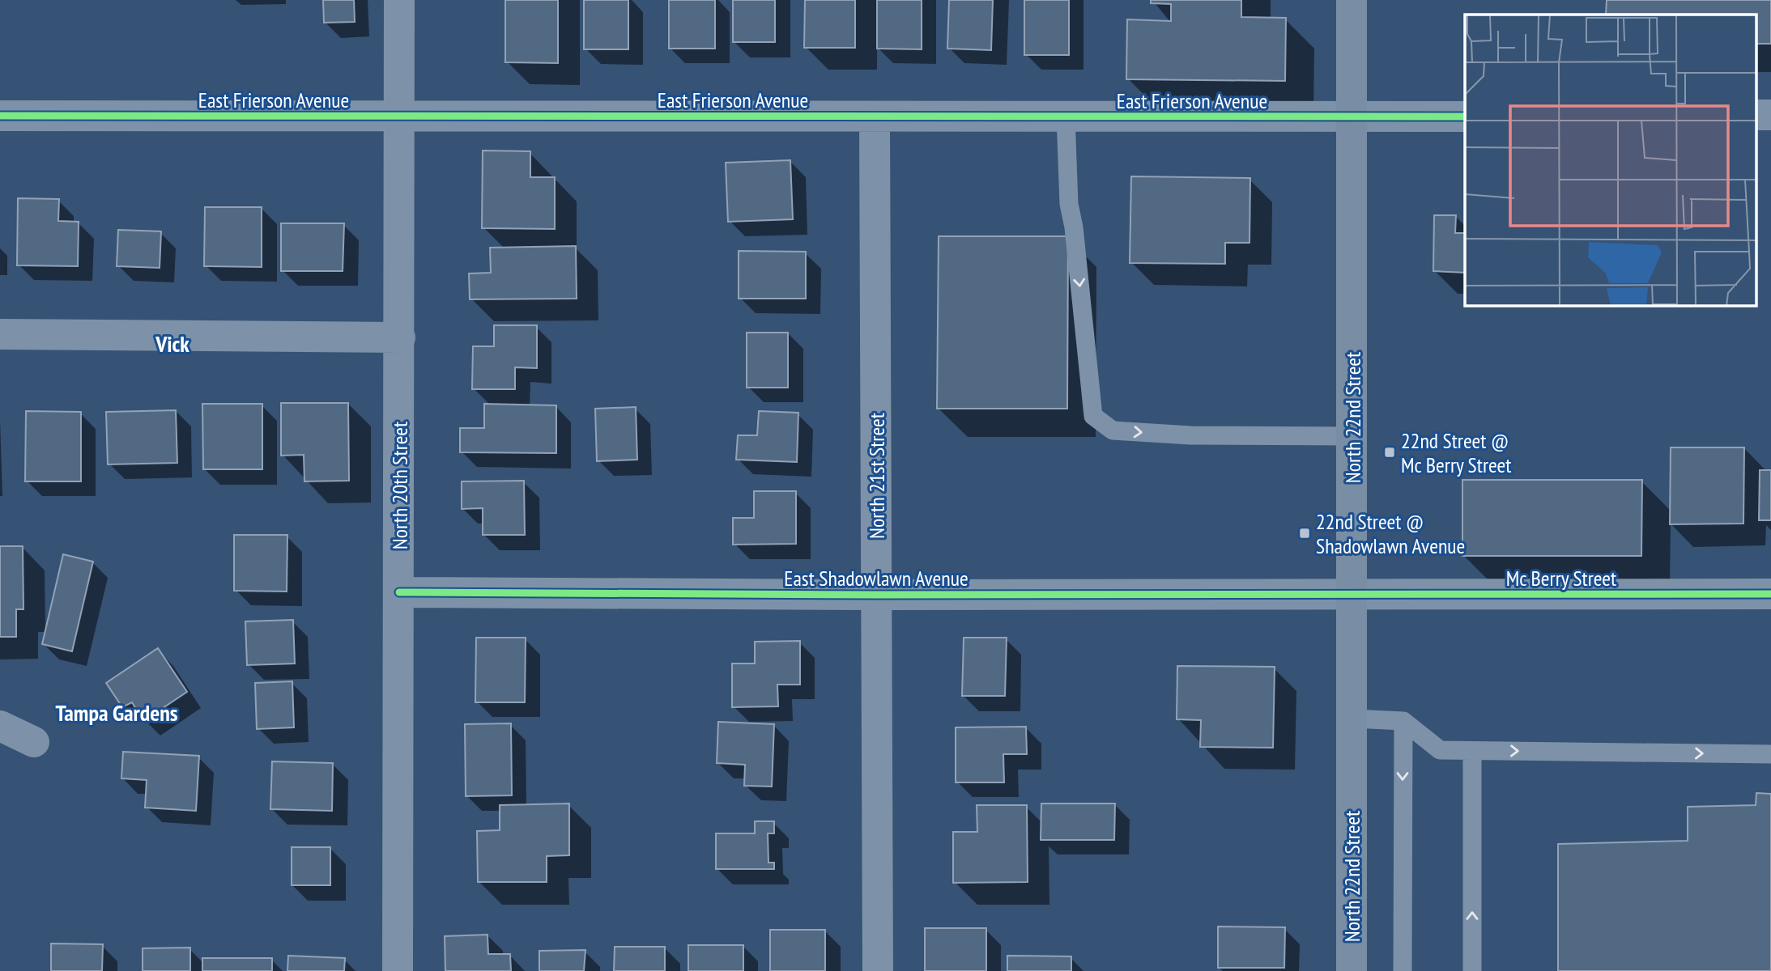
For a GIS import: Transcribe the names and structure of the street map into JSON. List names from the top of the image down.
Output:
{
  "streets": {
    "main road": ["North 22nd Street"],
    "street": [
      "East Frierson Avenue",
      "North 21st Street",
      "North 20th Street",
      "East Shadowlawn Avenue",
      "Mc Berry Street"
    ]
  },
  "crossings": [
    ["East Frierson Avenue", "North 22nd Street"],
    ["East Frierson Avenue", "North 21st Street"],
    ["East Frierson Avenue", "North 20th Street"],
    ["North 22nd Street", "East Shadowlawn Avenue"],
    ["North 22nd Street", "Mc Berry Street"],
    ["North 21st Street", "East Shadowlawn Avenue"],
    ["North 20th Street", "East Shadowlawn Avenue"],
    ["East Shadowlawn Avenue", "Mc Berry Street"]
  ],
  "districts": ["Vick", "Tampa Gardens"],
  "places": {
    "transit": ["22nd Street @ Mc Berry Street", "22nd Street @ Shadowlawn Avenue"]
  }
}
